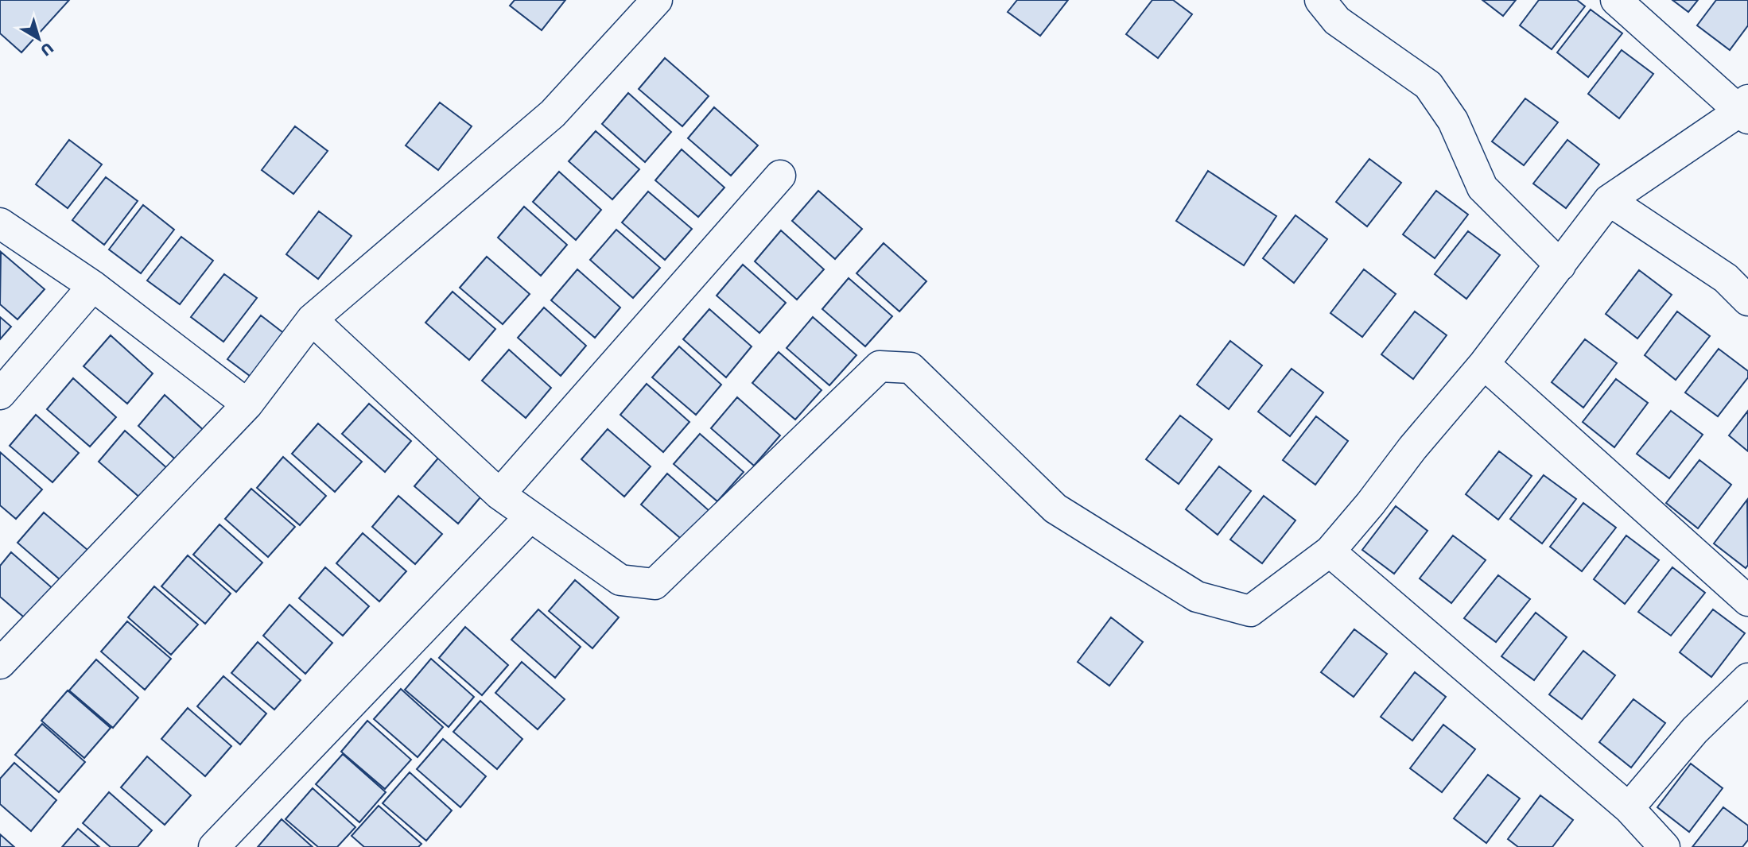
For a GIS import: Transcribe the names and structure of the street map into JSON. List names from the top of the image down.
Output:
{
  "north": "bottom right"
}
